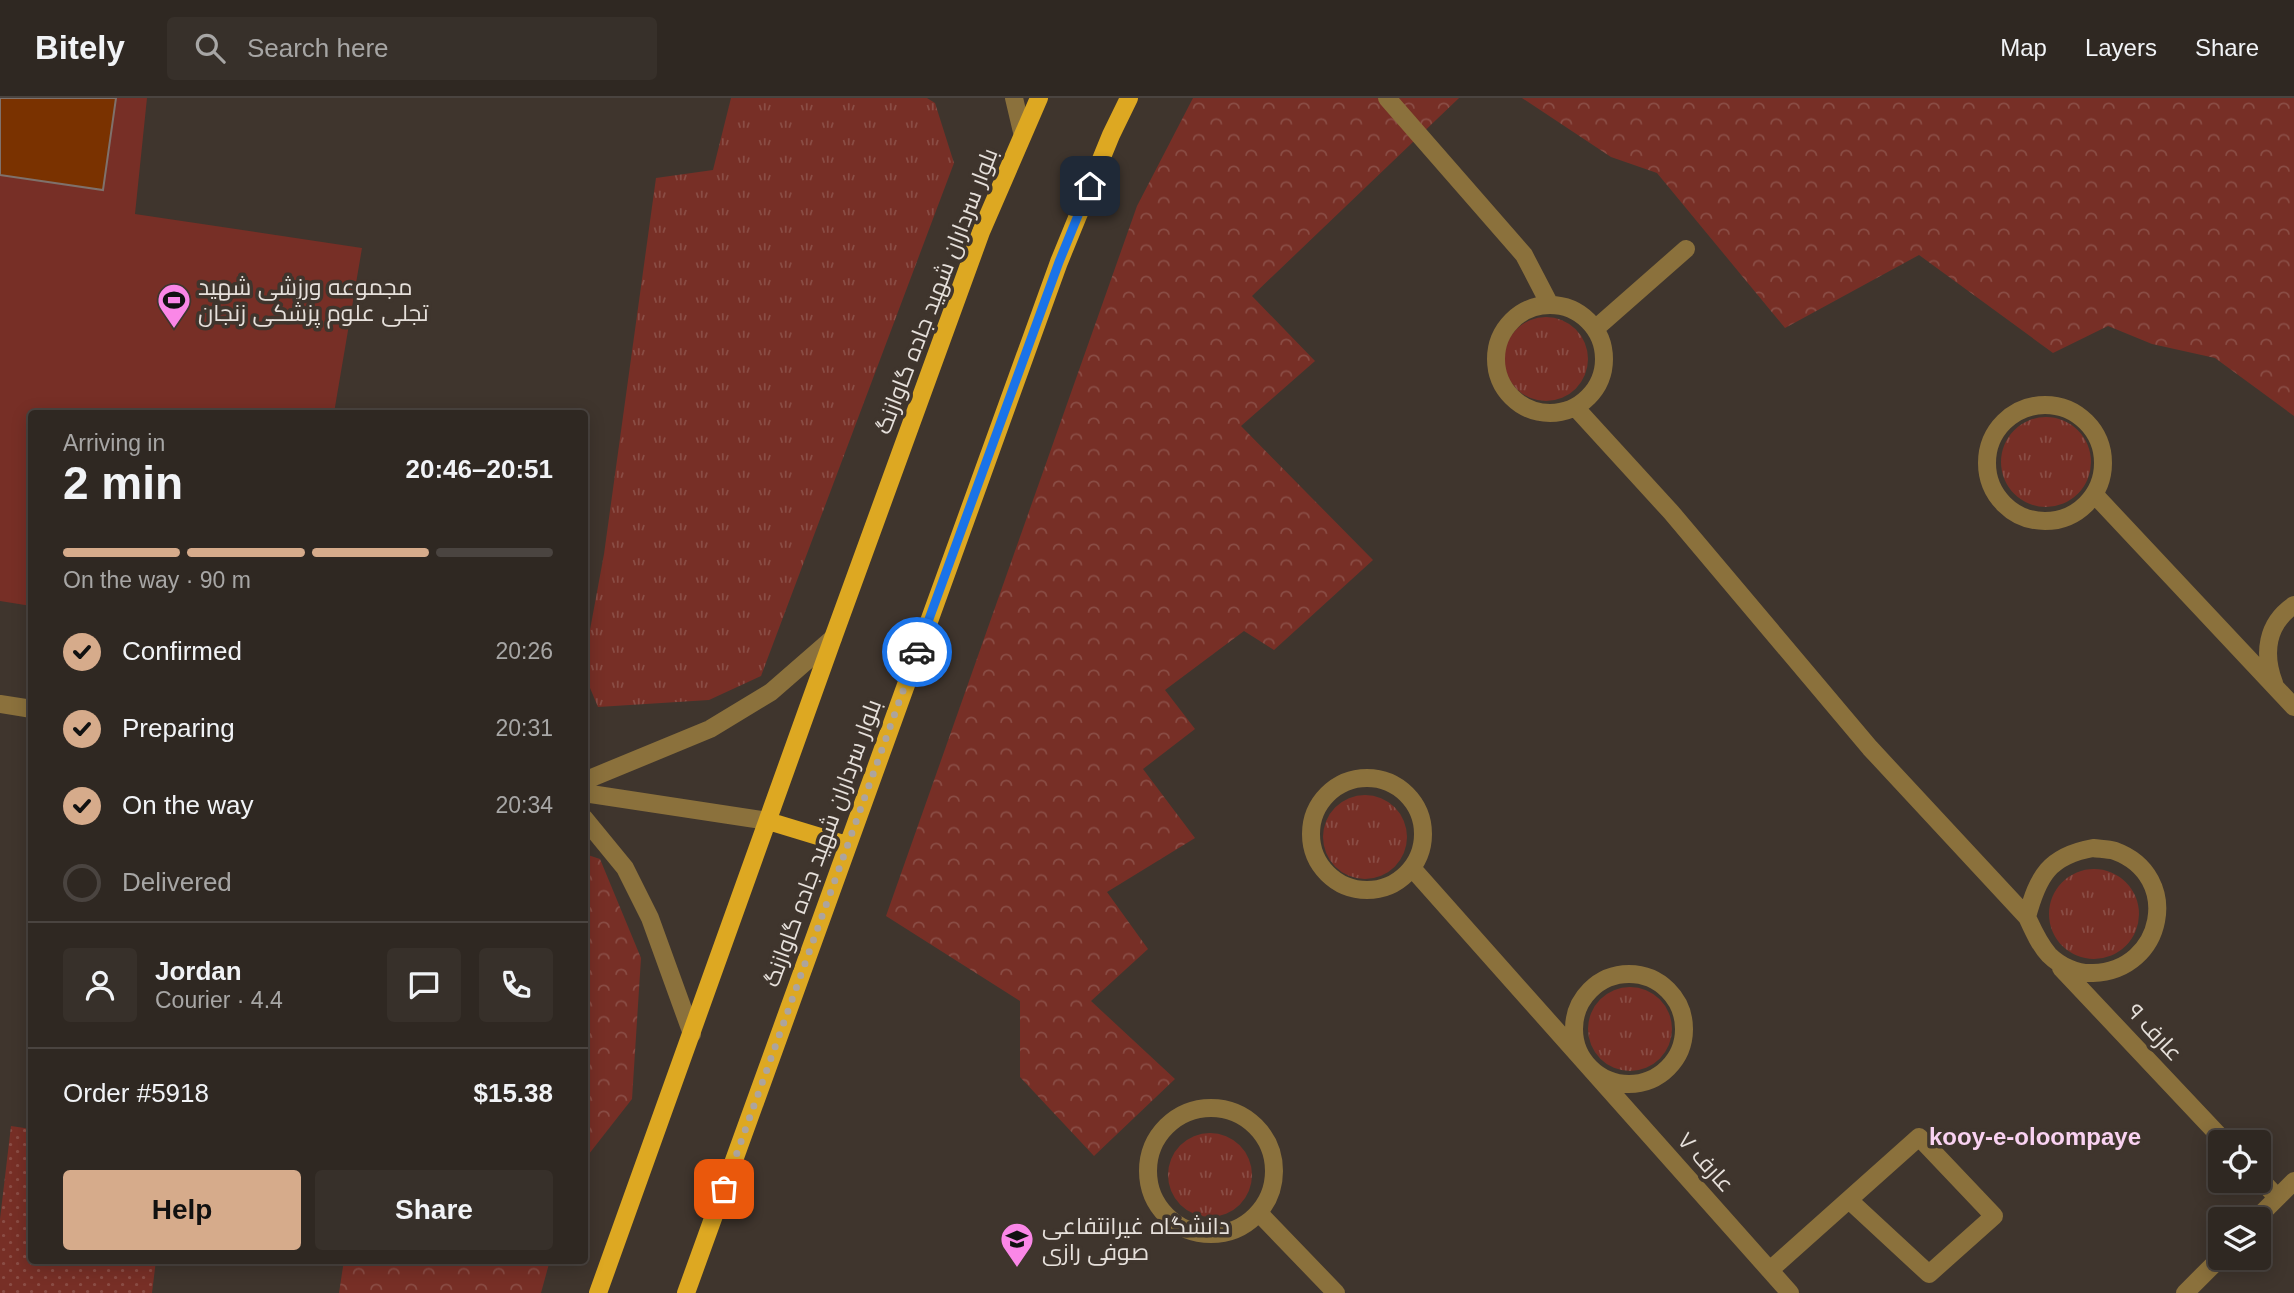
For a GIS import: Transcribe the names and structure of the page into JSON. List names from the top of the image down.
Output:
{
  "streets": {
    "main road": ["بلوار سرداران شهید جاده گاوازنگ"],
    "street": ["عارف ۹", "عارف ۷"]
  },
  "districts": ["kooy-e-oloompaye"],
  "places": {
    "sports": ["مجموعه ورزشی شهید تجلی علوم پزشکی زنجان"],
    "school or university": ["دانشگاه غیرانتفاعی صوفی رازی"]
  },
  "page": {
    "header": "Bitely",
    "search": "Search here",
    "nav": ["Map", "Layers", "Share"],
    "heading": ["2 min", "Arriving in", "20:46–20:51"],
    "panel": [
      "Jordan",
      "Courier · 4.4",
      "Order #5918",
      "$15.38"
    ],
    "bar": "On the way · 90 m",
    "list": [
      ["Confirmed", "20:26"],
      ["Preparing", "20:31"],
      ["On the way", "20:34"],
      "Delivered"
    ],
    "buttons": ["Help", "Share"]
  }
}
